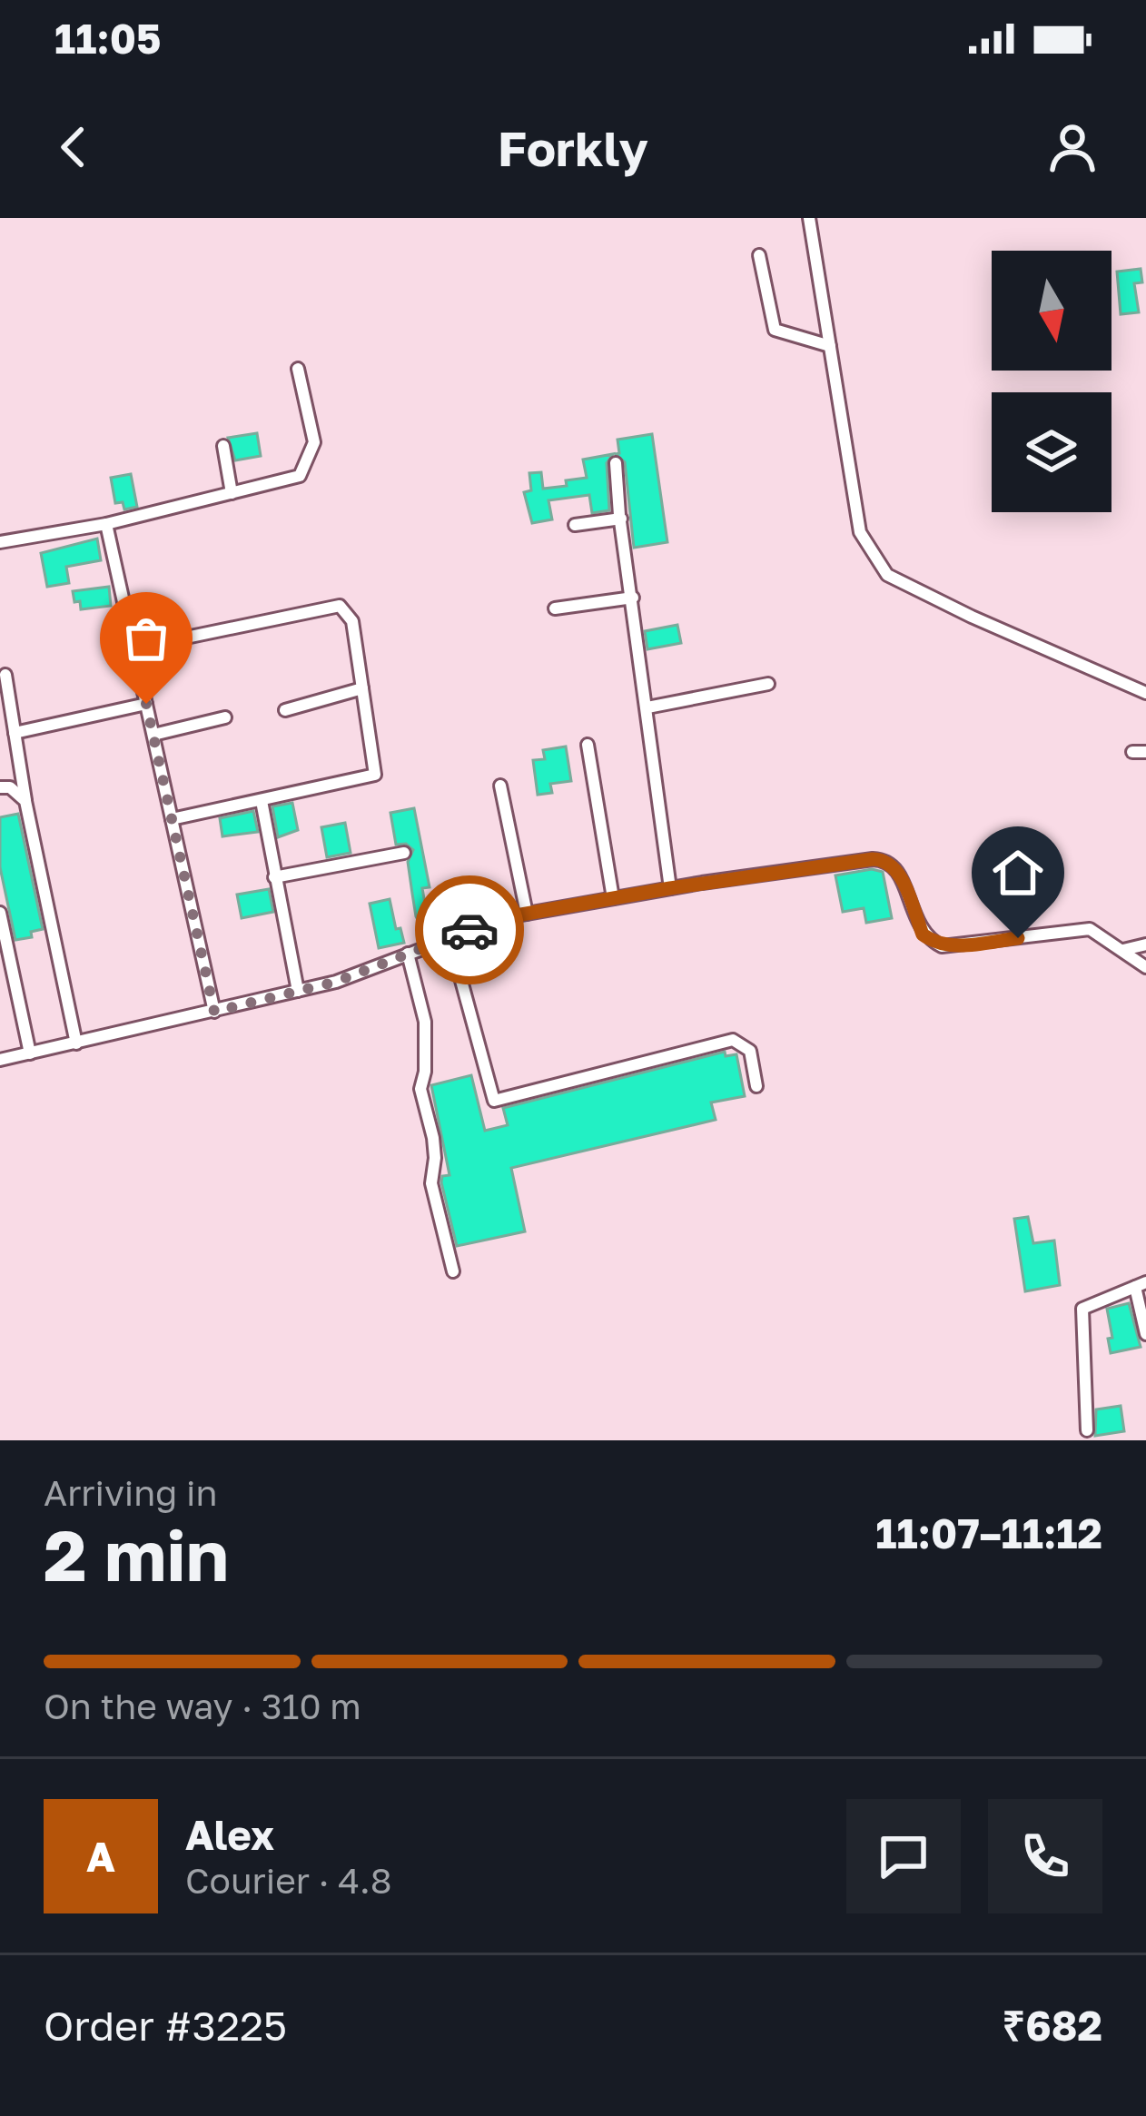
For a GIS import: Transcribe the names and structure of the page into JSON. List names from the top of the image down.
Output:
{
  "north": "bottom",
  "page": {
    "status": "11:05",
    "header": "Forkly",
    "heading": ["2 min", "Arriving in", "11:07–11:12"],
    "panel": [
      "Alex",
      "Courier · 4.8",
      "Order #3225",
      "₹682"
    ],
    "bar": "On the way · 310 m",
    "round": "A"
  }
}
